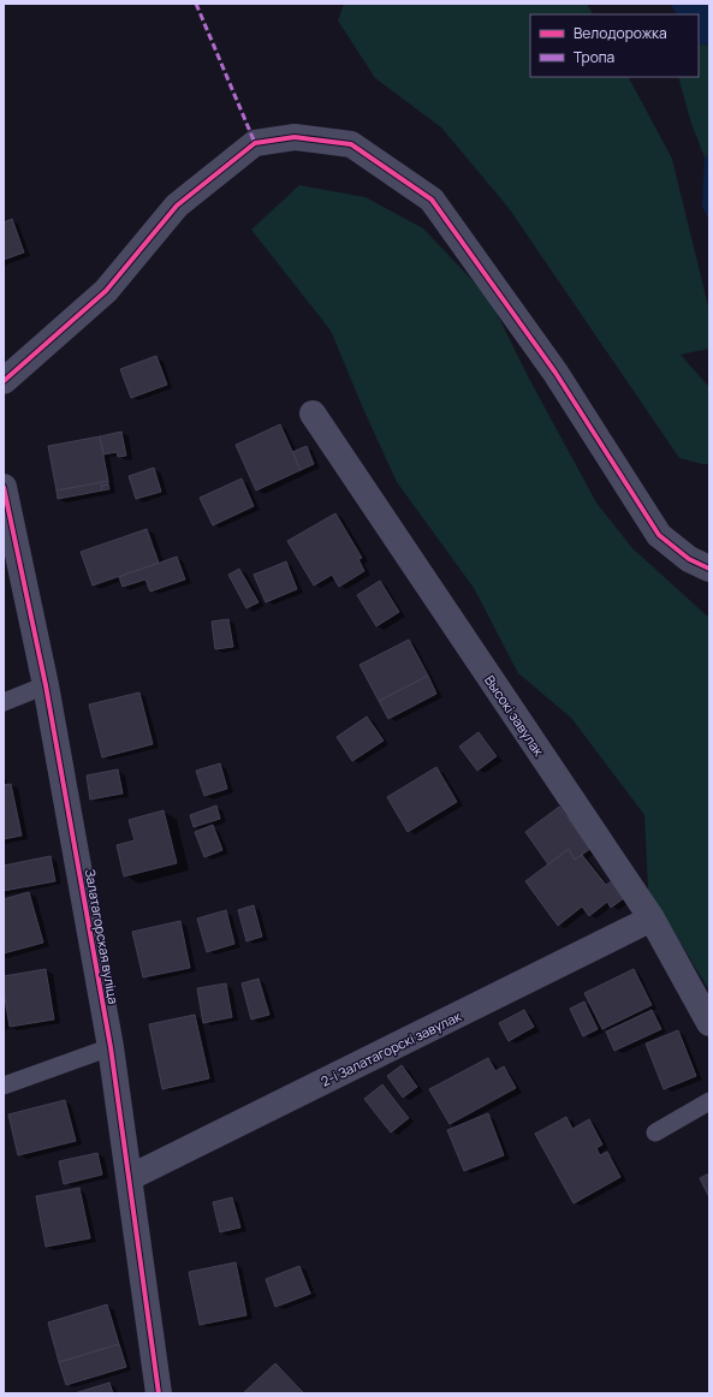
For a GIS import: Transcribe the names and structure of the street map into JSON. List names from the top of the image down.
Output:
{
  "streets": {
    "street": ["Высокі завулак", "Залатагорская вуліца", "2-і Залатагорскі завулак"]
  },
  "crossings": [
    ["Высокі завулак", "2-і Залатагорскі завулак"],
    ["Залатагорская вуліца", "2-і Залатагорскі завулак"]
  ],
  "legend": ["Велодорожка", "Тропа"]
}
